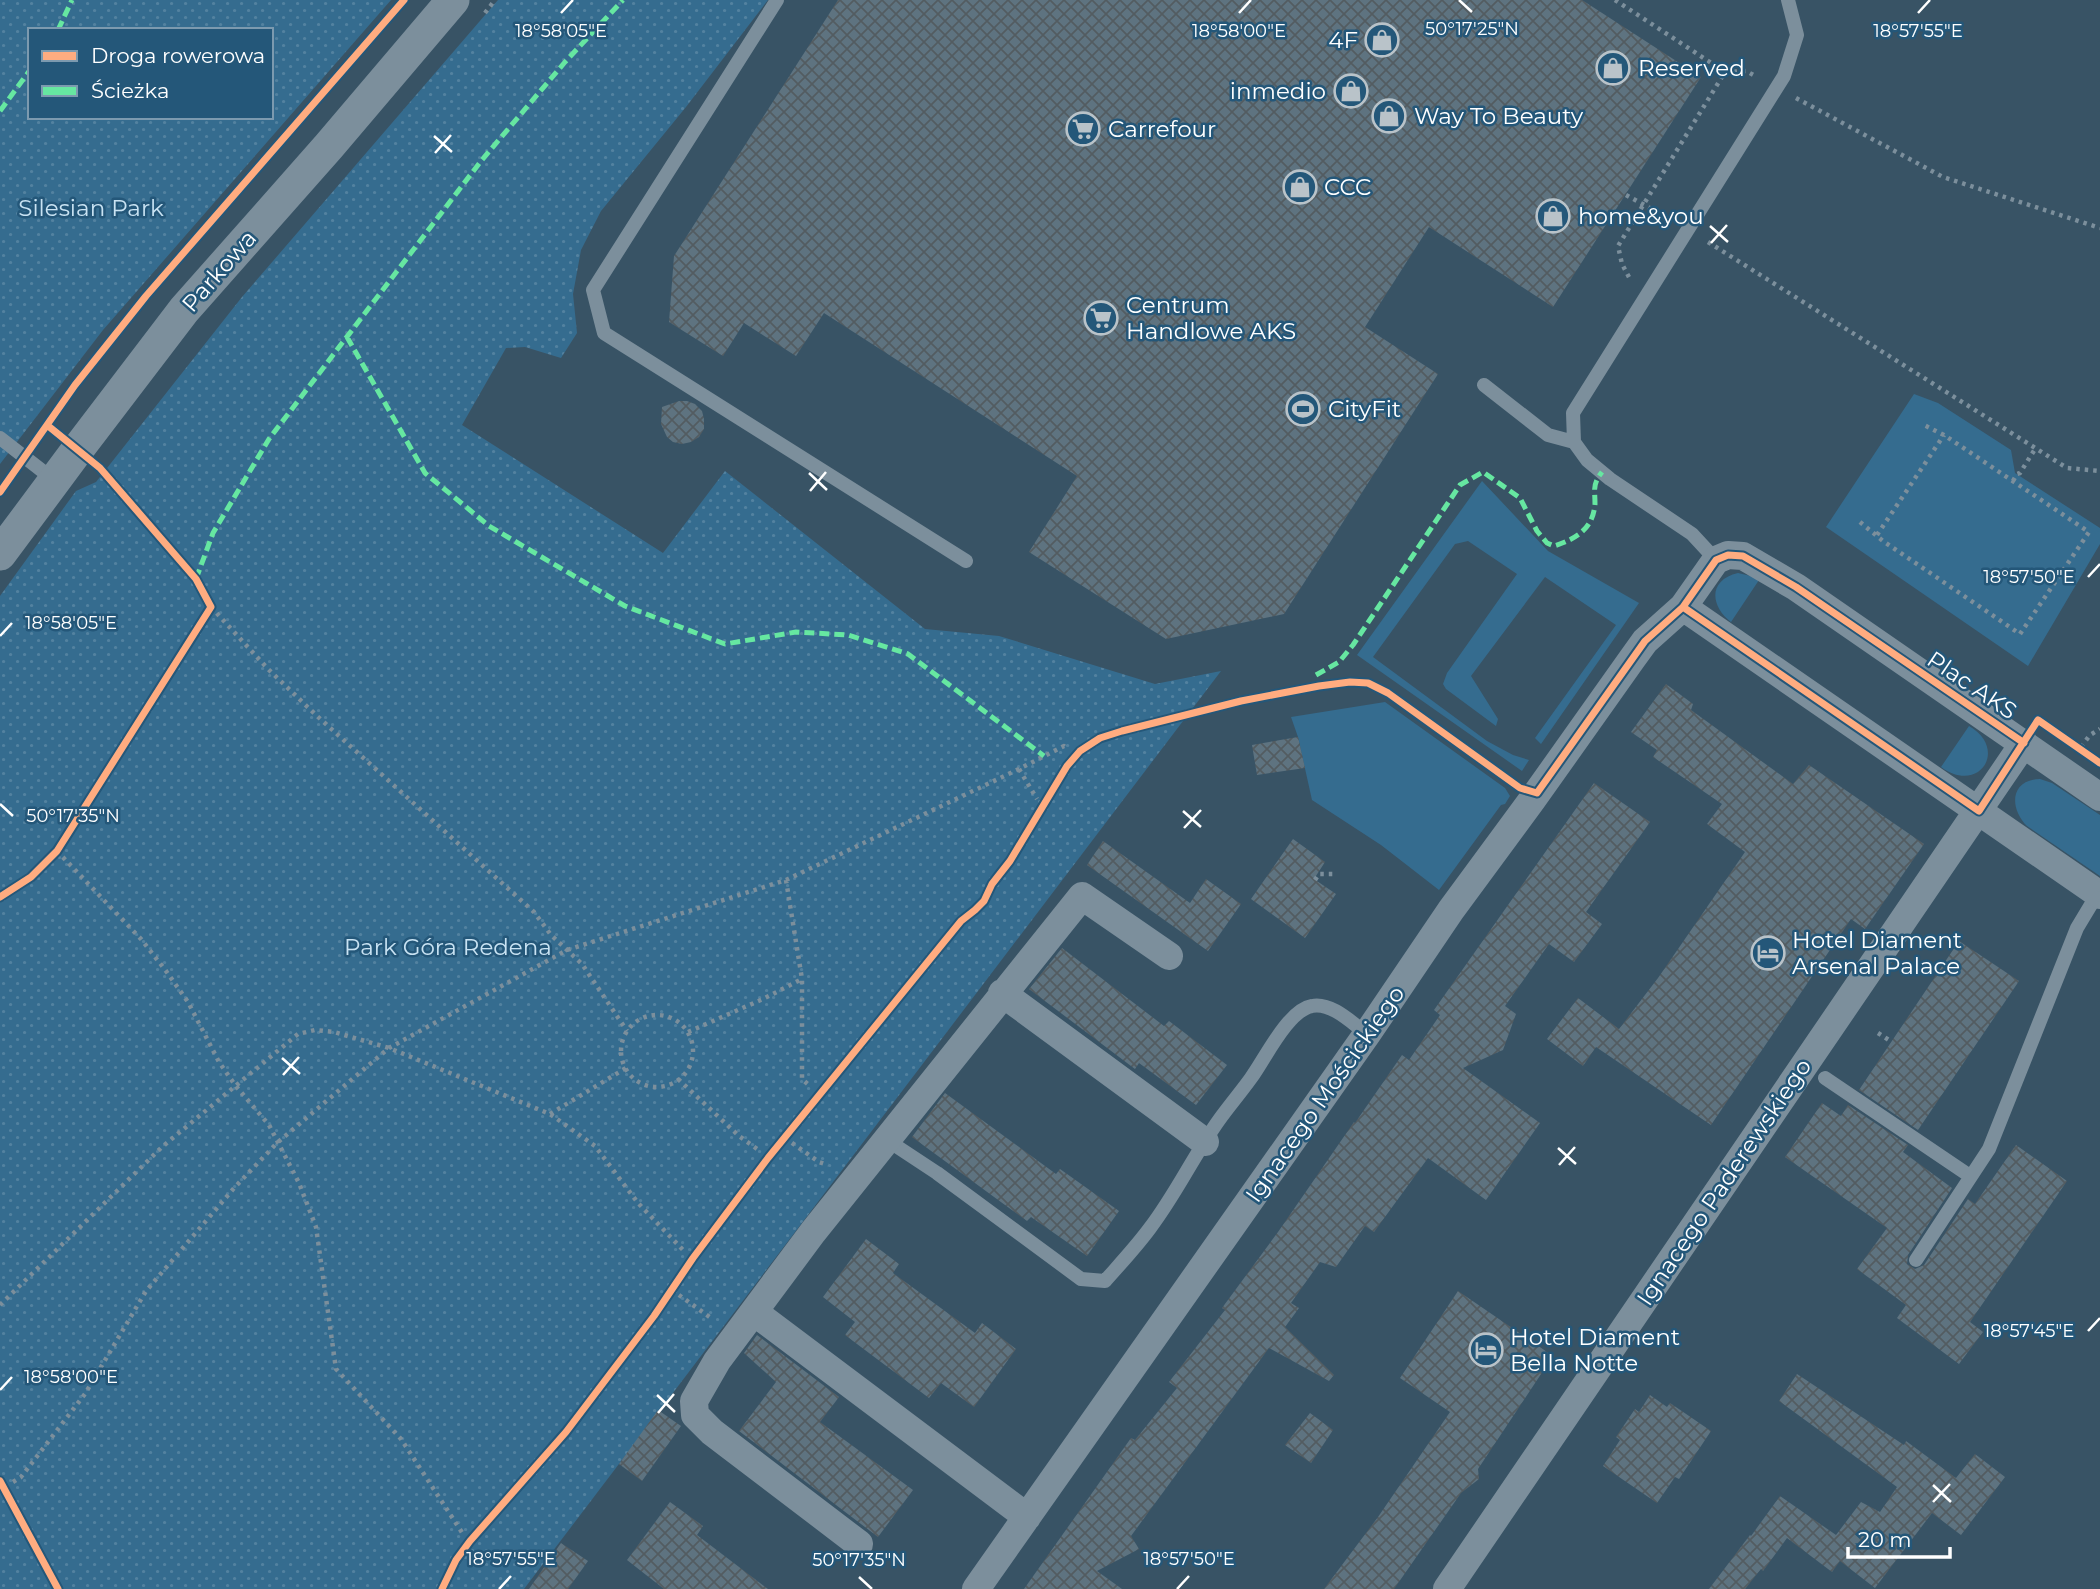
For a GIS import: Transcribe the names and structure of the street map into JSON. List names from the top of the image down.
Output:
{
  "streets": {
    "street": [
      "Parkowa",
      "Plac AKS",
      "Ignacego Mościckiego",
      "Ignacego Paderewskiego"
    ]
  },
  "crossings": [
    ["Plac AKS", "Ignacego Paderewskiego"]
  ],
  "parks": ["Silesian Park", "Park Góra Redena"],
  "places": {
    "shop": [
      "4F",
      "Reserved",
      "inmedio",
      "Way To Beauty",
      "CCC",
      "home&you"
    ],
    "supermarket": ["Carrefour", "Centrum Handlowe AKS"],
    "sports": ["CityFit"],
    "hotel": ["Hotel Diament Arsenal Palace", "Hotel Diament Bella Notte"]
  },
  "legend": ["Droga rowerowa", "Ścieżka"],
  "scale_bar": "20 m",
  "coordinates": [
    "50°17'25\"N",
    "18°58'05\"E",
    "18°58'00\"E",
    "18°57'55\"E",
    "18°57'50\"E",
    "50°17'35\"N",
    "18°57'45\"E"
  ]
}
